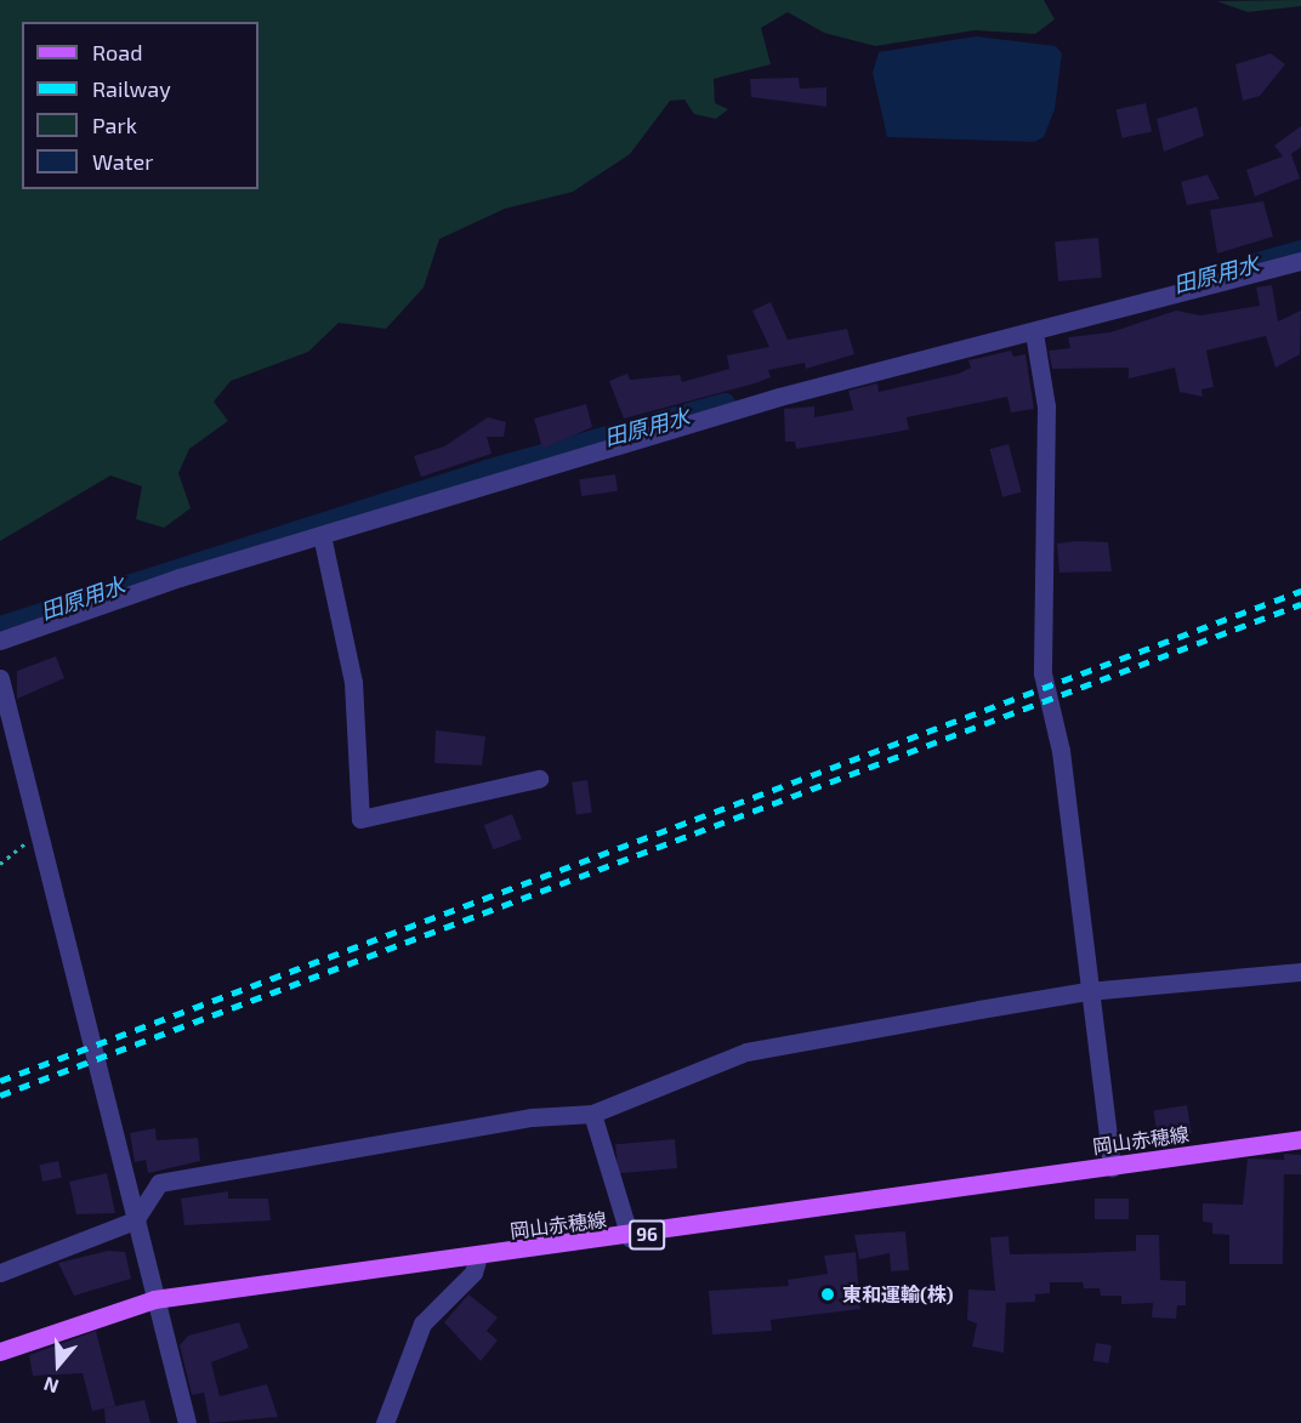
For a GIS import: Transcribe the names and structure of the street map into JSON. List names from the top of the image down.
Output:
{
  "streets": {
    "main road": ["岡山赤穂線", "96"]
  },
  "water": ["田原用水"],
  "places": ["東和運輸(株)"],
  "legend": [
    "Road",
    "Railway",
    "Park",
    "Water"
  ],
  "north": "bottom"
}
